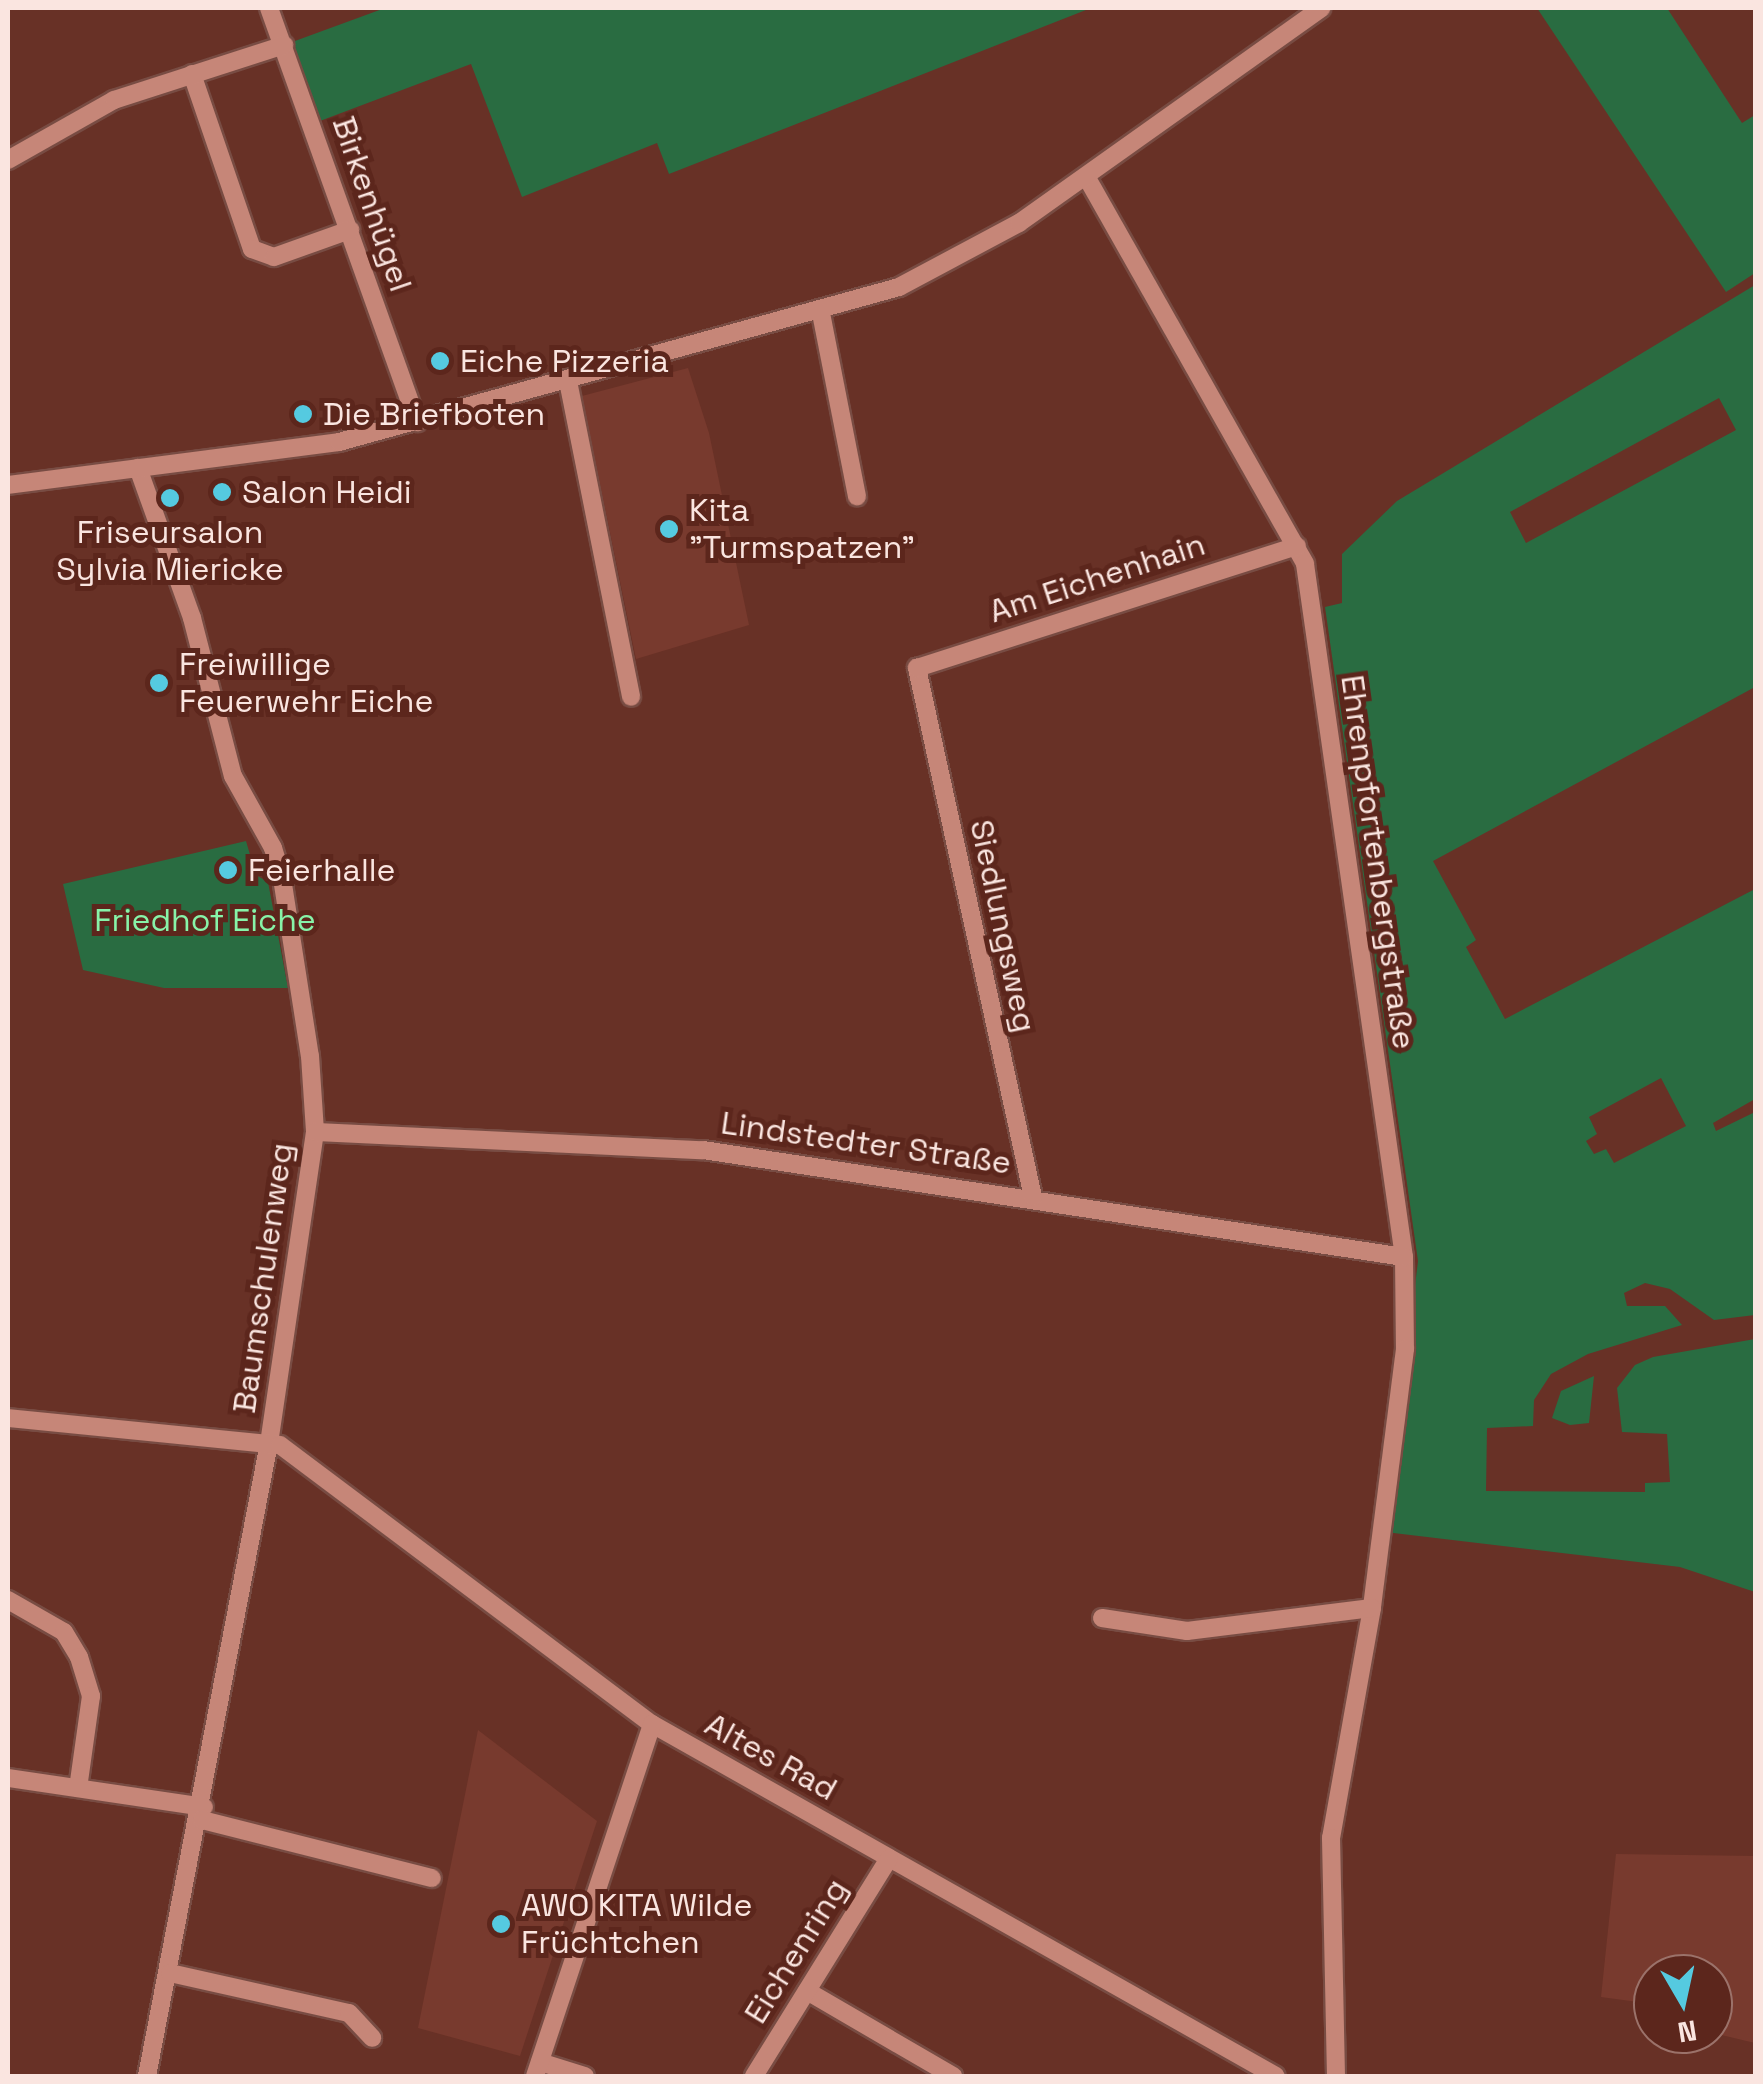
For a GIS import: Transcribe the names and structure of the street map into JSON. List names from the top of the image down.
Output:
{
  "streets": {
    "street": [
      "Birkenhügel",
      "Am Eichenhain",
      "Ehrenpfortenbergstraße",
      "Siedlungsweg",
      "Lindstedter Straße",
      "Baumschulenweg",
      "Altes Rad",
      "Eichenring"
    ]
  },
  "crossings": [
    ["Am Eichenhain", "Ehrenpfortenbergstraße"],
    ["Am Eichenhain", "Siedlungsweg"],
    ["Ehrenpfortenbergstraße", "Lindstedter Straße"],
    ["Siedlungsweg", "Lindstedter Straße"],
    ["Lindstedter Straße", "Baumschulenweg"],
    ["Baumschulenweg", "Altes Rad"],
    ["Altes Rad", "Eichenring"]
  ],
  "parks": ["Friedhof Eiche"],
  "places": [
    "Eiche Pizzeria",
    "Die Briefboten",
    "Salon Heidi",
    "Friseursalon Sylvia Miericke",
    "Kita \"Turmspatzen\"",
    "Freiwillige Feuerwehr Eiche",
    "Feierhalle",
    "AWO KITA Wilde Früchtchen"
  ],
  "north": "bottom"
}
